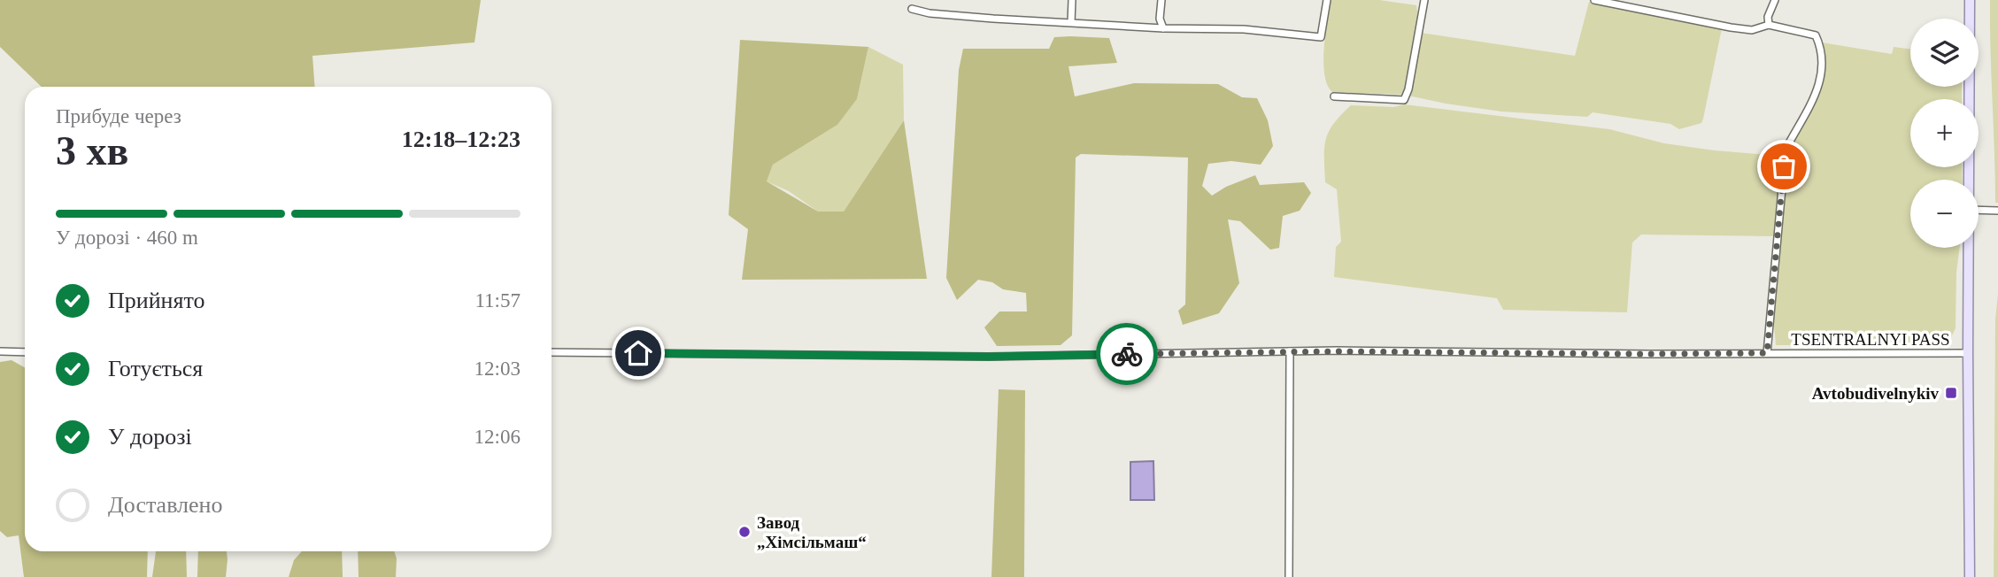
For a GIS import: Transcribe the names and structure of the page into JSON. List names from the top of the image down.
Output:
{
  "streets": {
    "street": ["TSENTRALNYI PASS"]
  },
  "places": {
    "transit": ["Avtobudivelnykiv"],
    "other": ["Завод „Хімсільмаш“"]
  },
  "page": {
    "map_buttons": ["+", "−"],
    "heading": ["3 хв", "Прибуде через", "12:18–12:23"],
    "bar": "У дорозі · 460 m",
    "list": [
      ["Прийнято", "11:57"],
      ["Готується", "12:03"],
      ["У дорозі", "12:06"],
      "Доставлено"
    ]
  }
}
